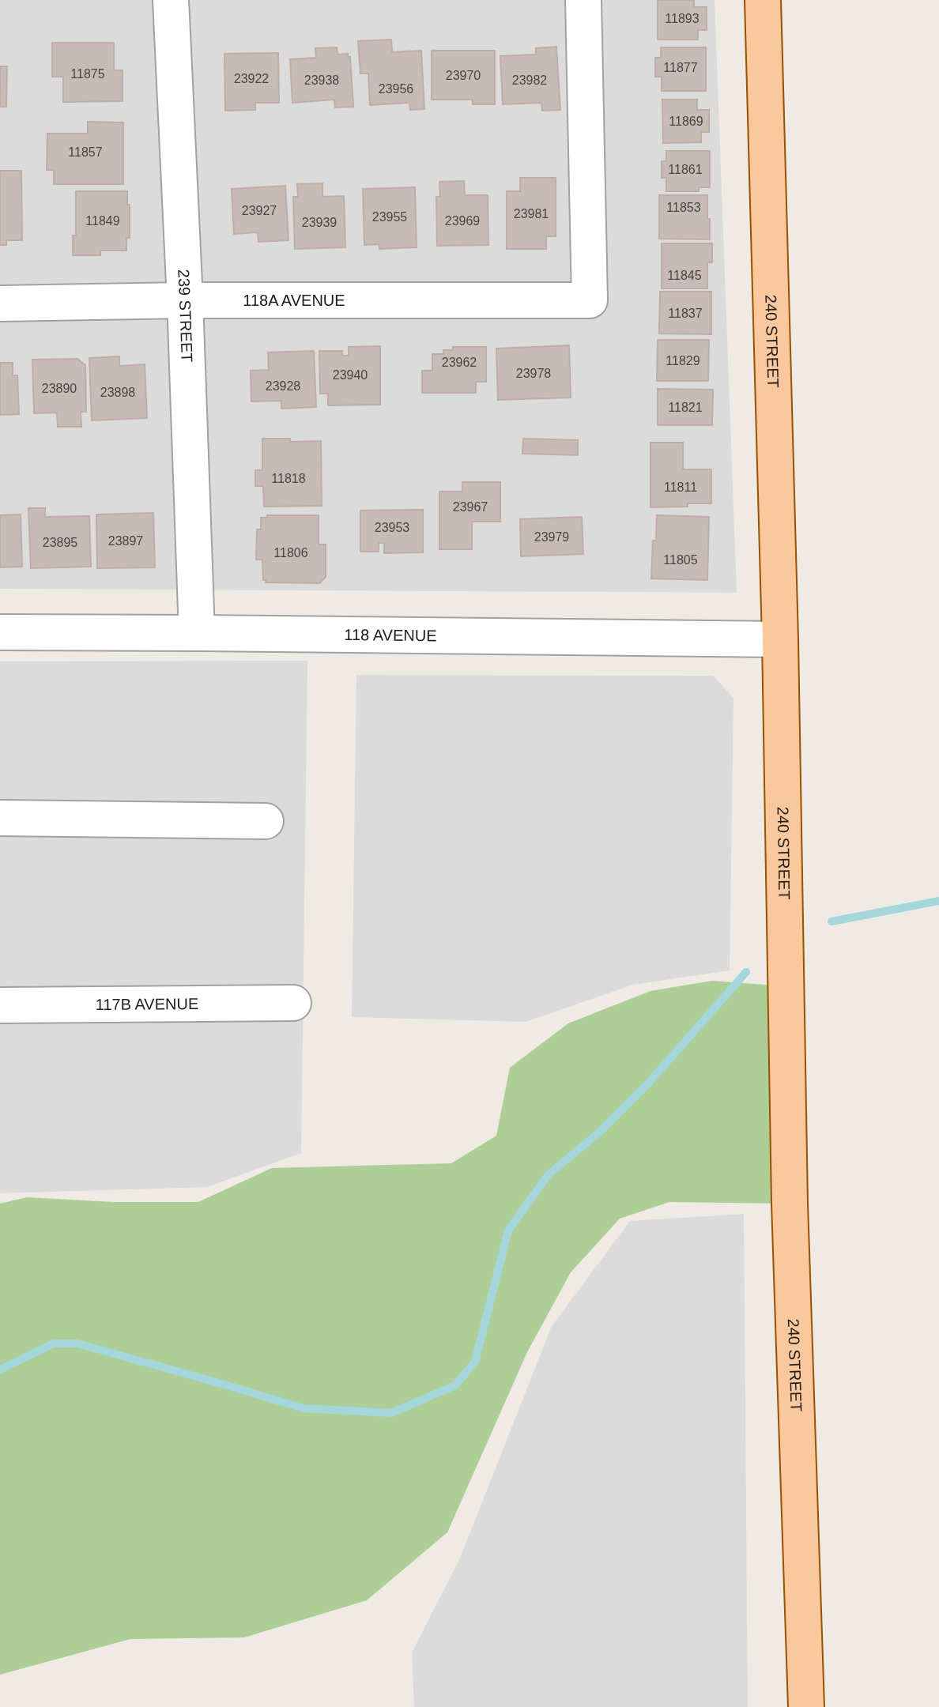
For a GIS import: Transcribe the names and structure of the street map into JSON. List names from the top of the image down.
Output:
{
  "streets": {
    "main road": ["240 STREET"],
    "street": [
      "118A AVENUE",
      "239 STREET",
      "118 AVENUE",
      "117B AVENUE"
    ]
  },
  "crossings": [
    ["118A AVENUE", "239 STREET"],
    ["239 STREET", "118 AVENUE"],
    ["240 STREET", "118 AVENUE"]
  ],
  "house_numbers": [
    "11893",
    "11877",
    "11875",
    "23970",
    "23922",
    "23938",
    "23982",
    "23956",
    "11869",
    "11857",
    "11861",
    "11853",
    "23927",
    "23981",
    "23955",
    "11849",
    "23969",
    "23939",
    "11845",
    "11837",
    "11829",
    "23962",
    "23978",
    "23940",
    "23928",
    "23890",
    "23898",
    "11821",
    "11818",
    "11811",
    "23967",
    "23953",
    "23979",
    "23897",
    "23895",
    "11806",
    "11805"
  ]
}
